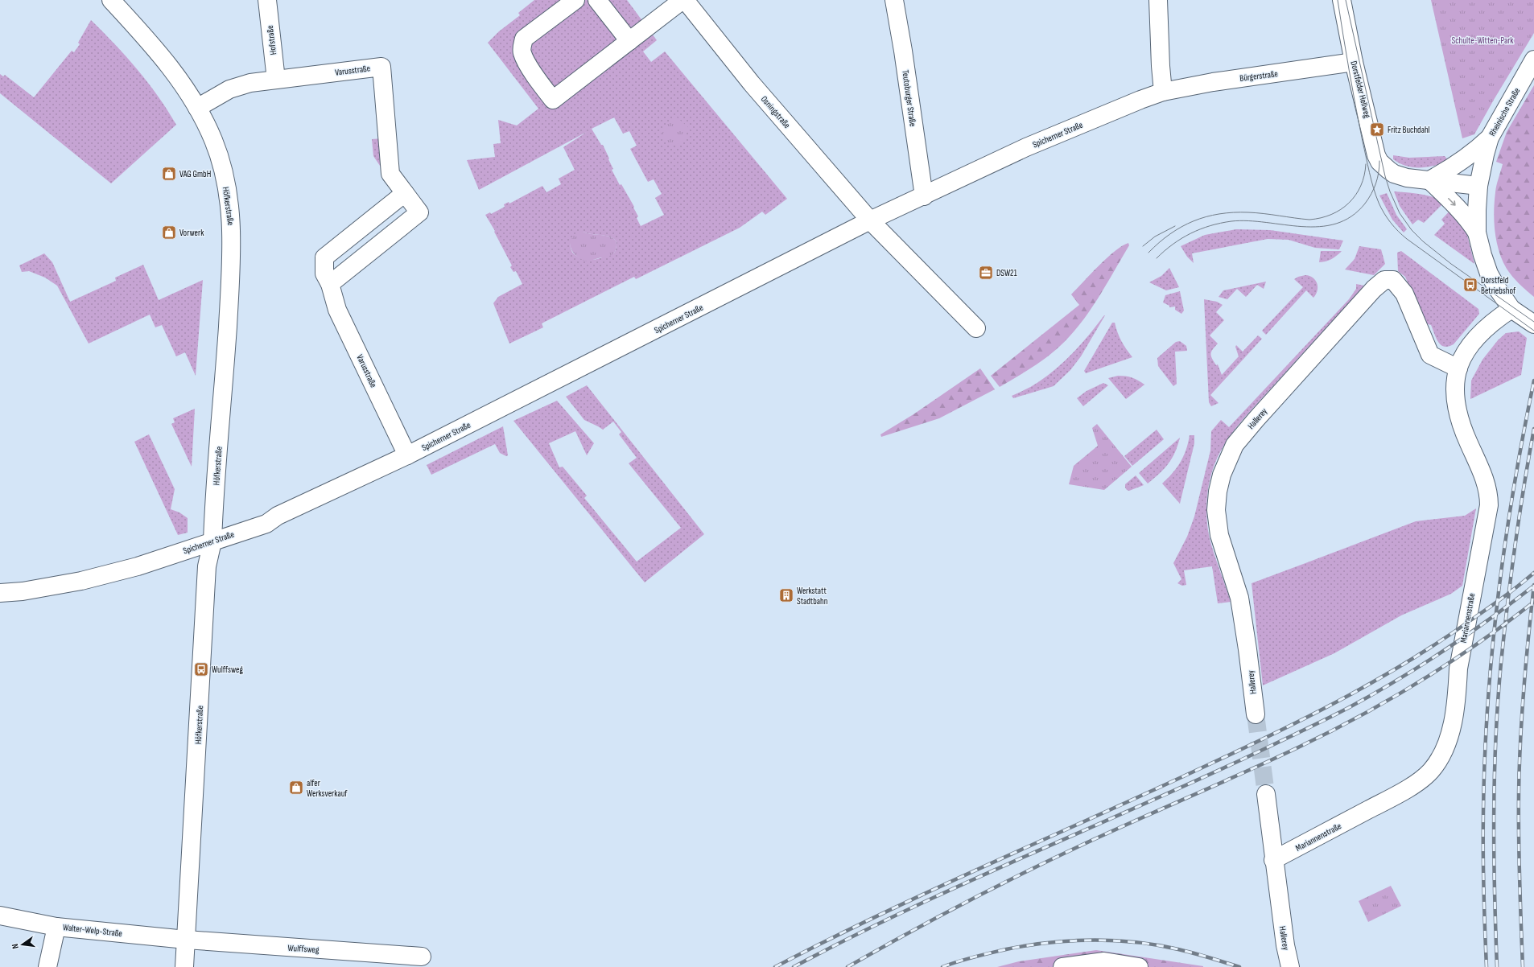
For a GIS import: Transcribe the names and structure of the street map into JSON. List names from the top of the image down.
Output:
{
  "streets": {
    "street": [
      "Hofstraße",
      "Varusstraße",
      "Bürgerstraße",
      "Dorstfelder Hellweg",
      "Teutoburger Straße",
      "Osningstraße",
      "Rheinische Straße",
      "Spicherner Straße",
      "Höfkerstraße",
      "Hallerey",
      "Mariannenstraße",
      "Walter-Welp-Straße",
      "Wulffsweg"
    ]
  },
  "crossings": [
    ["Hofstraße", "Varusstraße"],
    ["Varusstraße", "Spicherner Straße"],
    ["Varusstraße", "Höfkerstraße"],
    ["Bürgerstraße", "Dorstfelder Hellweg"],
    ["Bürgerstraße", "Spicherner Straße"],
    ["Dorstfelder Hellweg", "Rheinische Straße"],
    ["Teutoburger Straße", "Spicherner Straße"],
    ["Osningstraße", "Spicherner Straße"],
    ["Spicherner Straße", "Höfkerstraße"],
    ["Höfkerstraße", "Walter-Welp-Straße"],
    ["Höfkerstraße", "Wulffsweg"],
    ["Hallerey", "Mariannenstraße"],
    ["Walter-Welp-Straße", "Wulffsweg"]
  ],
  "parks": ["Schulte-Witten-Park"],
  "places": {
    "place": ["Fritz Buchdahl"],
    "shop": ["VAG GmbH", "Vorwerk", "alfer Werksverkauf"],
    "office": ["DSW21"],
    "bus stop": ["Dorstfeld Betriebshof", "Wulffsweg"],
    "building": ["Werkstatt Stadtbahn"]
  },
  "north": "left"
}
